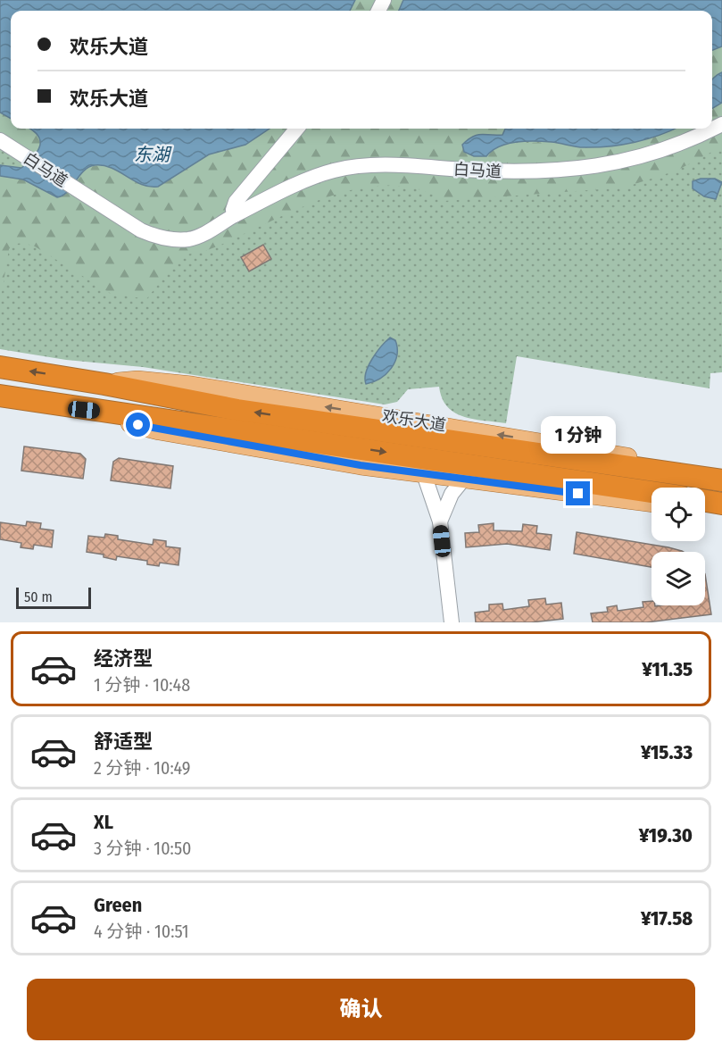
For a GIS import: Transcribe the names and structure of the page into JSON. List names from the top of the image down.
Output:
{
  "streets": {
    "highway": ["欢乐大道"],
    "street": ["白马道"]
  },
  "water": ["东湖"],
  "scale_bar": "50 m",
  "page": {
    "banner": ["欢乐大道", "欢乐大道"],
    "bubble": "1 分钟",
    "scale": "50 m",
    "list": [
      {
        "name": "经济型",
        "note": "1 分钟 · 10:48",
        "value": "¥11.35"
      },
      {
        "name": "舒适型",
        "note": "2 分钟 · 10:49",
        "value": "¥15.33"
      },
      {
        "name": "XL",
        "note": "3 分钟 · 10:50",
        "value": "¥19.30"
      },
      {
        "name": "Green",
        "note": "4 分钟 · 10:51",
        "value": "¥17.58"
      }
    ],
    "buttons": "确认"
  }
}
